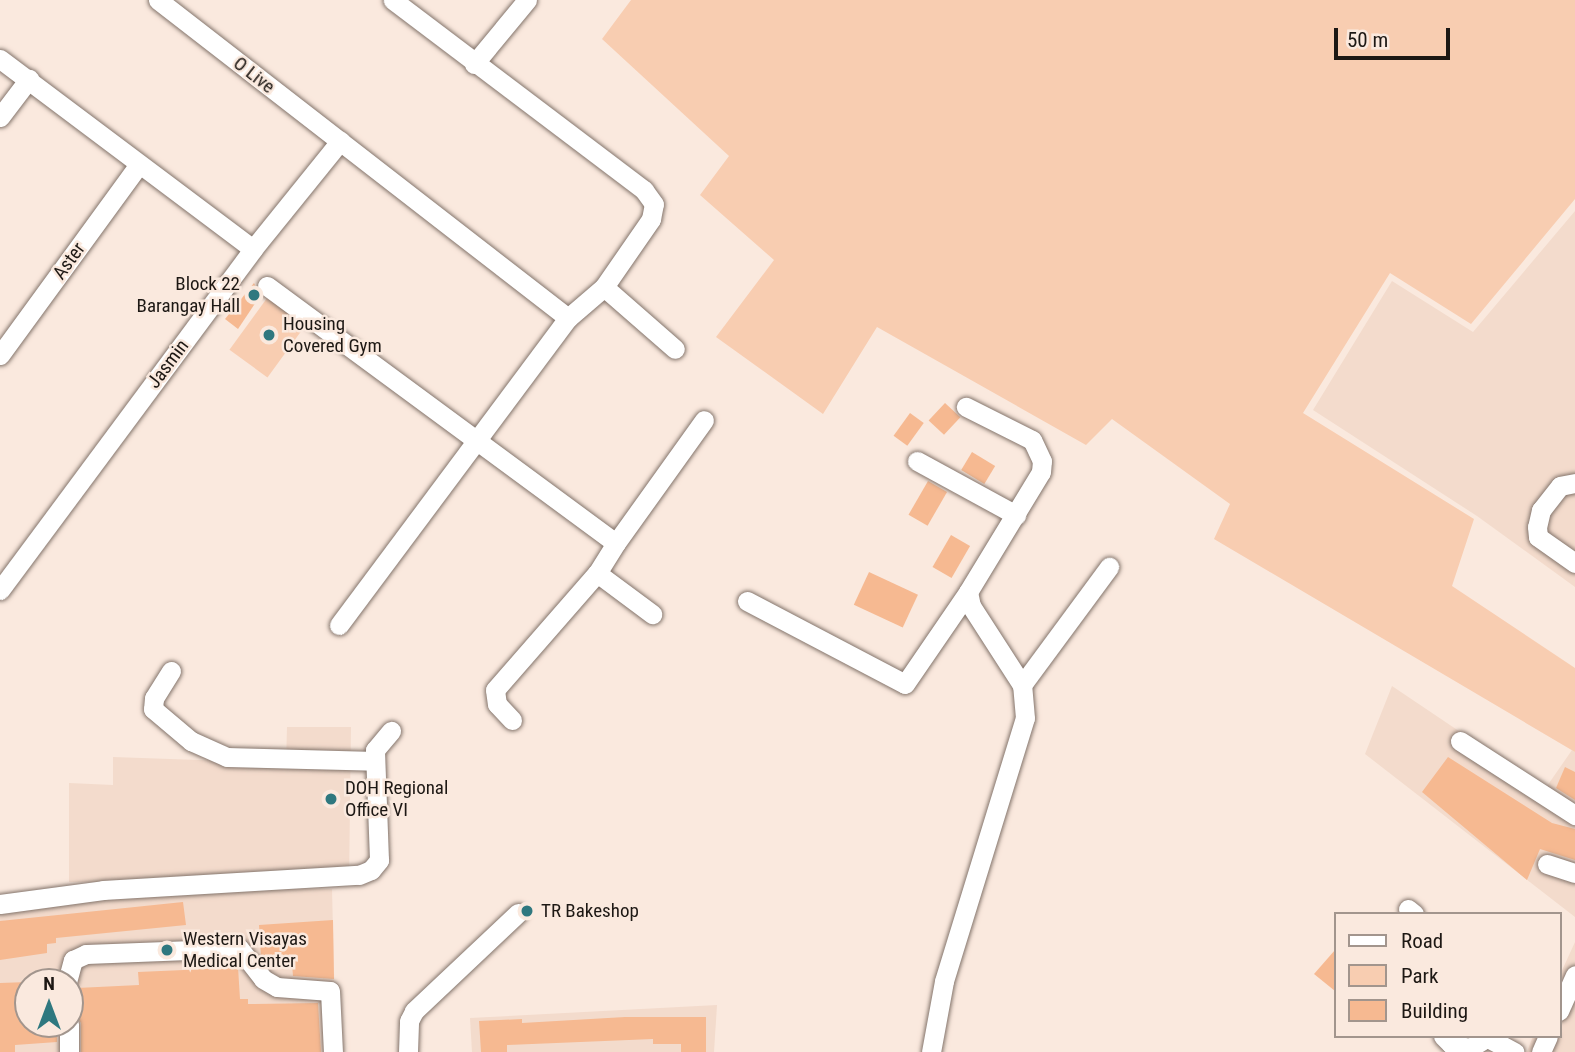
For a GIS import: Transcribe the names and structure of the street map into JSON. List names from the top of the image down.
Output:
{
  "streets": {
    "street": ["O Live", "Aster", "Jasmin"]
  },
  "crossings": [
    ["O Live", "Jasmin"]
  ],
  "places": [
    "Block 22 Barangay Hall",
    "Housing Covered Gym",
    "DOH Regional Office VI",
    "TR Bakeshop",
    "Western Visayas Medical Center"
  ],
  "legend": ["Road", "Park", "Building"],
  "scale_bar": "50 m",
  "north": "top"
}
